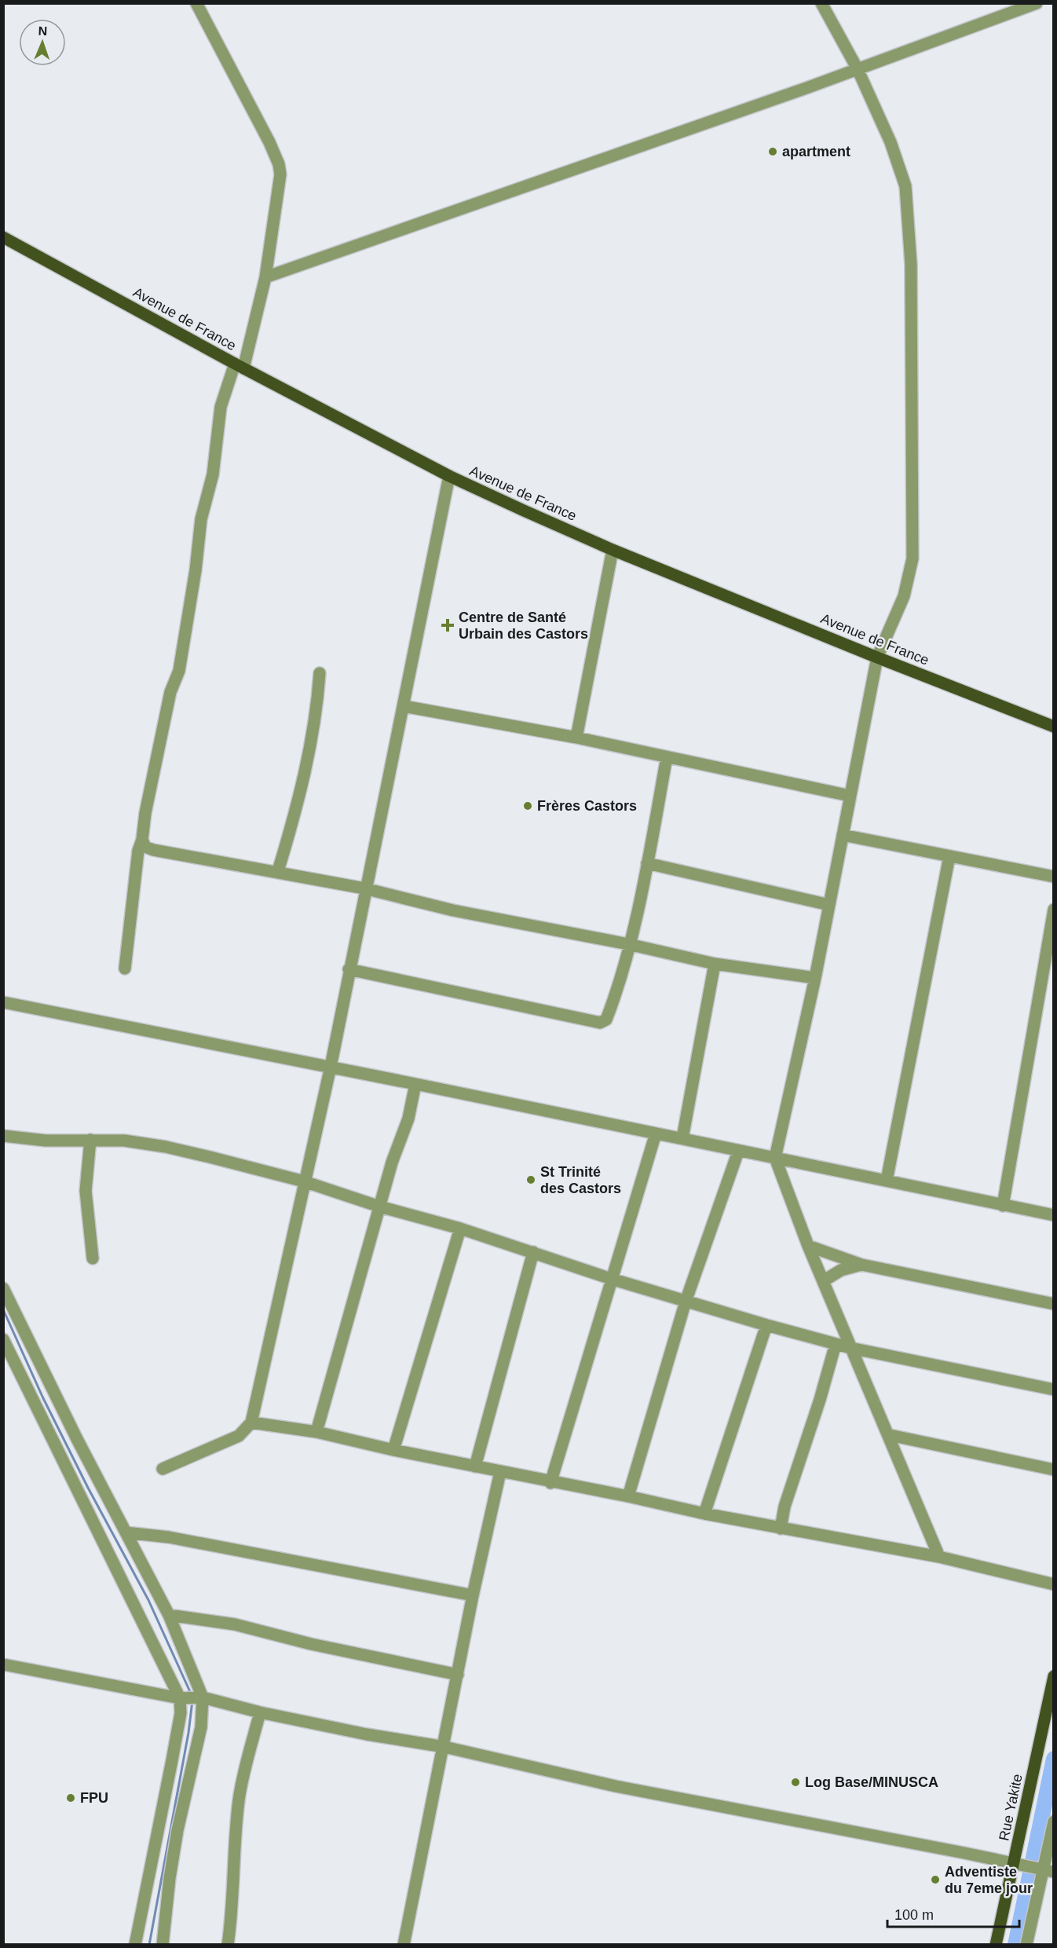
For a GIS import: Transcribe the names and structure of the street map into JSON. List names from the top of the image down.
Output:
{
  "streets": {
    "main road": ["Avenue de France", "Rue Yakite"]
  },
  "places": {
    "other": [
      "apartment",
      "Frères Castors",
      "St Trinité des Castors",
      "Log Base/MINUSCA",
      "FPU",
      "Adventiste du 7eme jour"
    ],
    "health": ["Centre de Santé Urbain des Castors"]
  },
  "scale_bar": "100 m",
  "north": "top"
}
